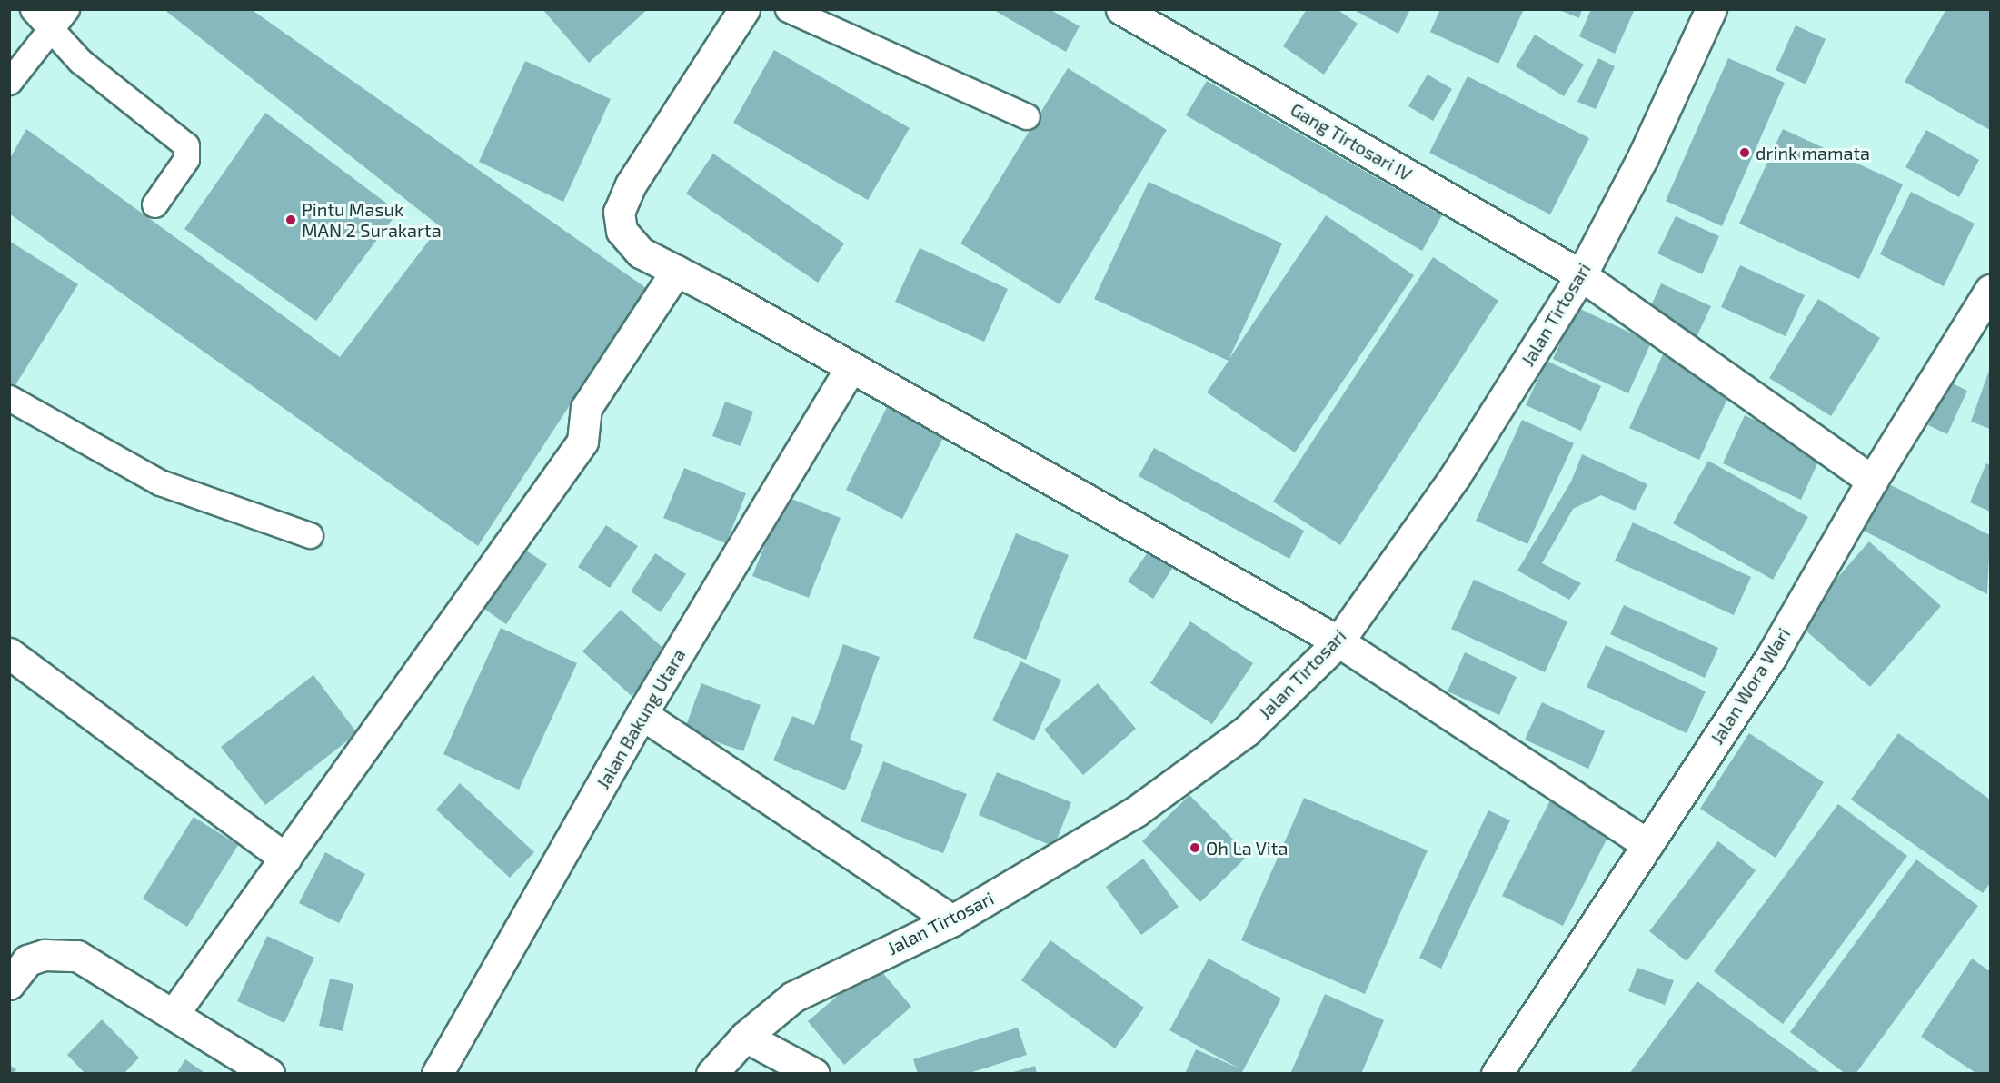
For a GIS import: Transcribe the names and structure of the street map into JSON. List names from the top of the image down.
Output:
{
  "streets": {
    "street": [
      "Gang Tirtosari IV",
      "Jalan Tirtosari",
      "Jalan Wora Wari",
      "Jalan Bakung Utara"
    ]
  },
  "crossings": [
    ["Gang Tirtosari IV", "Jalan Tirtosari"],
    ["Gang Tirtosari IV", "Jalan Wora Wari"]
  ],
  "places": ["drink mamata", "Pintu Masuk MAN 2 Surakarta", "Oh La Vita"]
}
